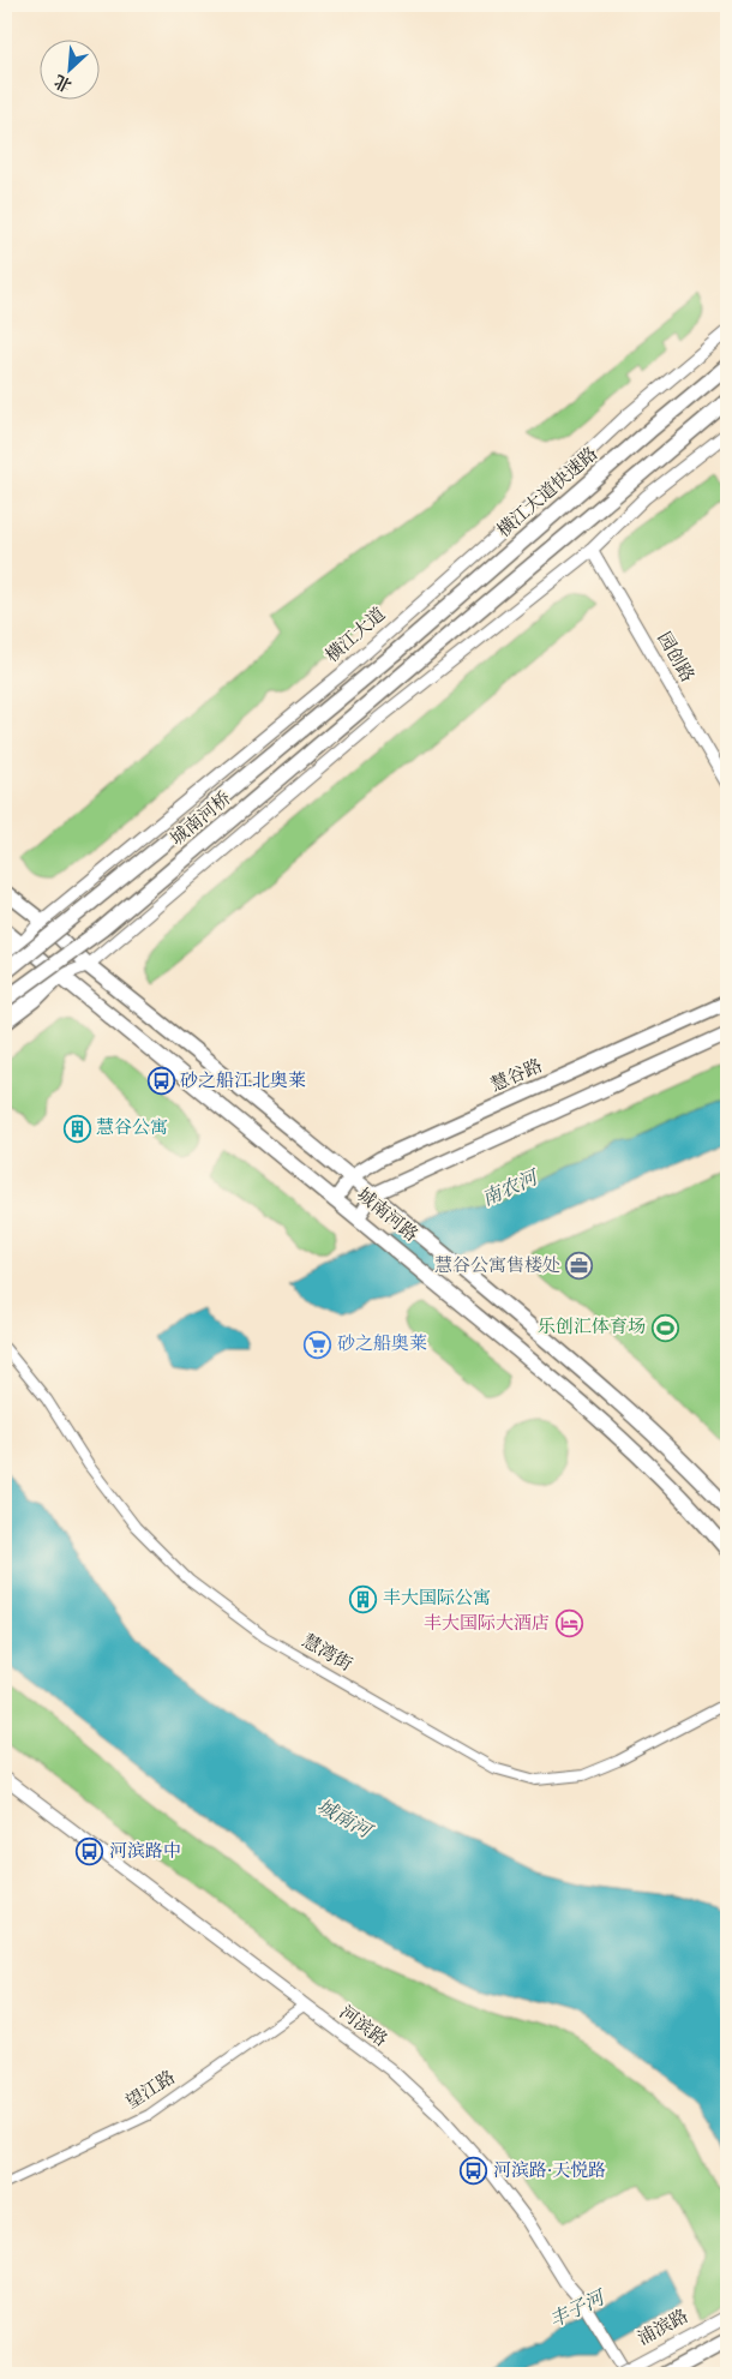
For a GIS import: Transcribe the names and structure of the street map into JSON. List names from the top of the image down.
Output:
{
  "streets": {
    "main road": [
      "横江大道快速路",
      "城南河桥",
      "慧谷路",
      "城南河路"
    ],
    "street": [
      "横江大道",
      "园创路",
      "慧湾街",
      "河滨路",
      "望江路",
      "浦滨路"
    ]
  },
  "crossings": [
    ["横江大道快速路", "城南河桥"],
    ["横江大道", "城南河路"],
    ["慧谷路", "城南河路"],
    ["河滨路", "望江路"]
  ],
  "water": ["南农河", "城南河", "丰子河"],
  "places": {
    "bus stop": ["砂之船江北奥莱", "河滨路中", "河滨路·天悦路"],
    "building": ["慧谷公寓", "丰大国际公寓"],
    "office": ["慧谷公寓售楼处"],
    "sports": ["乐创汇体育场"],
    "supermarket": ["砂之船奥莱"],
    "hotel": ["丰大国际大酒店"]
  },
  "north": "bottom left"
}
